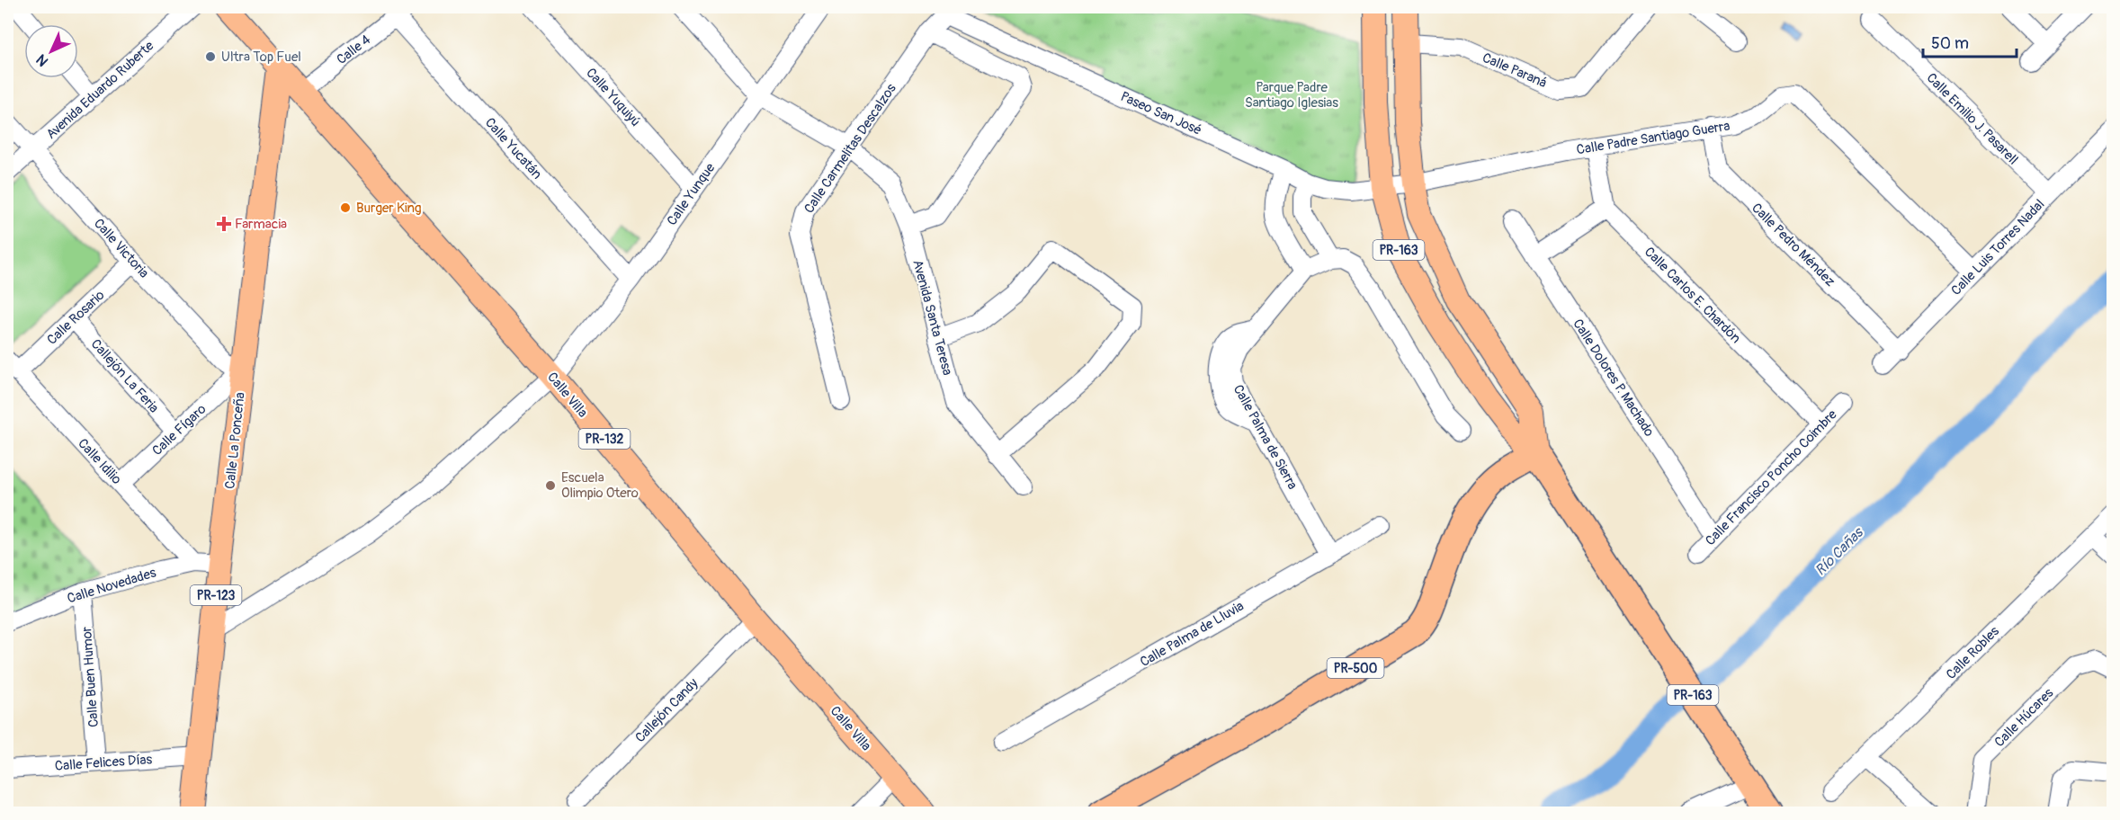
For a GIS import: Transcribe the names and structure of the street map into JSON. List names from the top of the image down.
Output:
{
  "streets": {
    "highway": ["PR-163", "PR-500"],
    "main road": [
      "Calle Villa",
      "PR-132",
      "Calle La Ponceña",
      "PR-123"
    ],
    "street": [
      "Calle 4",
      "Calle Paraná",
      "Avenida Eduardo Ruberte",
      "Calle Yuquiyú",
      "Paseo San José",
      "Calle Emilio J. Pasarell",
      "Calle Padre Santiago Guerra",
      "Calle Yucatán",
      "Calle Carmelitas Descalzos",
      "Calle Yunque",
      "Calle Pedro Méndez",
      "Calle Luis Torres Nadal",
      "Calle Victoria",
      "Calle Carlos E. Chardón",
      "Calle Rosario",
      "Avenida Santa Teresa",
      "Callejón La Feria",
      "Calle Dolores P. Machado",
      "Calle Fígaro",
      "Calle Palma de Sierra",
      "Calle Idilio",
      "Calle Francisco Poncho Coimbre",
      "Calle Novedades",
      "Calle Palma de Lluvia",
      "Calle Robles",
      "Calle Buen Humor",
      "Callejón Candy",
      "Calle Húcares",
      "Calle Felices Días"
    ]
  },
  "crossings": [
    ["Calle 4", "Calle Yucatán"],
    ["Calle 4", "Calle Villa"],
    ["Calle Paraná", "PR-163"],
    ["Avenida Eduardo Ruberte", "Calle Victoria"],
    ["Calle Yuquiyú", "Calle Yunque"],
    ["Paseo San José", "Calle Padre Santiago Guerra"],
    ["Paseo San José", "Calle Carmelitas Descalzos"],
    ["Paseo San José", "PR-163"],
    ["Calle Emilio J. Pasarell", "Calle Luis Torres Nadal"],
    ["Calle Padre Santiago Guerra", "Calle Pedro Méndez"],
    ["Calle Padre Santiago Guerra", "Calle Luis Torres Nadal"],
    ["Calle Padre Santiago Guerra", "PR-163"],
    ["Calle Yucatán", "Calle Yunque"],
    ["Calle Carmelitas Descalzos", "Avenida Santa Teresa"],
    ["Calle Yunque", "Avenida Santa Teresa"],
    ["Calle Yunque", "Calle Villa"],
    ["Calle Yunque", "Calle La Ponceña"],
    ["Calle Pedro Méndez", "Calle Luis Torres Nadal"],
    ["Calle Victoria", "Calle Rosario"],
    ["Calle Victoria", "Calle Fígaro"],
    ["Calle Victoria", "Calle La Ponceña"],
    ["PR-163", "PR-500"],
    ["Calle Carlos E. Chardón", "Calle Francisco Poncho Coimbre"],
    ["Calle Rosario", "Callejón La Feria"],
    ["Calle Rosario", "Calle Idilio"],
    ["Callejón La Feria", "Calle Fígaro"],
    ["Calle Dolores P. Machado", "Calle Francisco Poncho Coimbre"],
    ["Calle Villa", "Calle La Ponceña"],
    ["Calle Villa", "Callejón Candy"],
    ["Calle Fígaro", "Calle La Ponceña"],
    ["Calle Fígaro", "Calle Idilio"],
    ["Calle Palma de Sierra", "Calle Palma de Lluvia"],
    ["Calle La Ponceña", "Calle Novedades"],
    ["Calle La Ponceña", "Calle Felices Días"],
    ["Calle Idilio", "Calle Novedades"],
    ["Calle Novedades", "Calle Buen Humor"],
    ["Calle Buen Humor", "Calle Felices Días"]
  ],
  "water": ["Río Cañas"],
  "parks": ["Parque Padre Santiago Iglesias"],
  "places": {
    "other": ["Ultra Top Fuel", "Burger King", "Escuela Olimpio Otero"],
    "health": ["Farmacia"]
  },
  "scale_bar": "50 m",
  "north": "bottom left"
}
